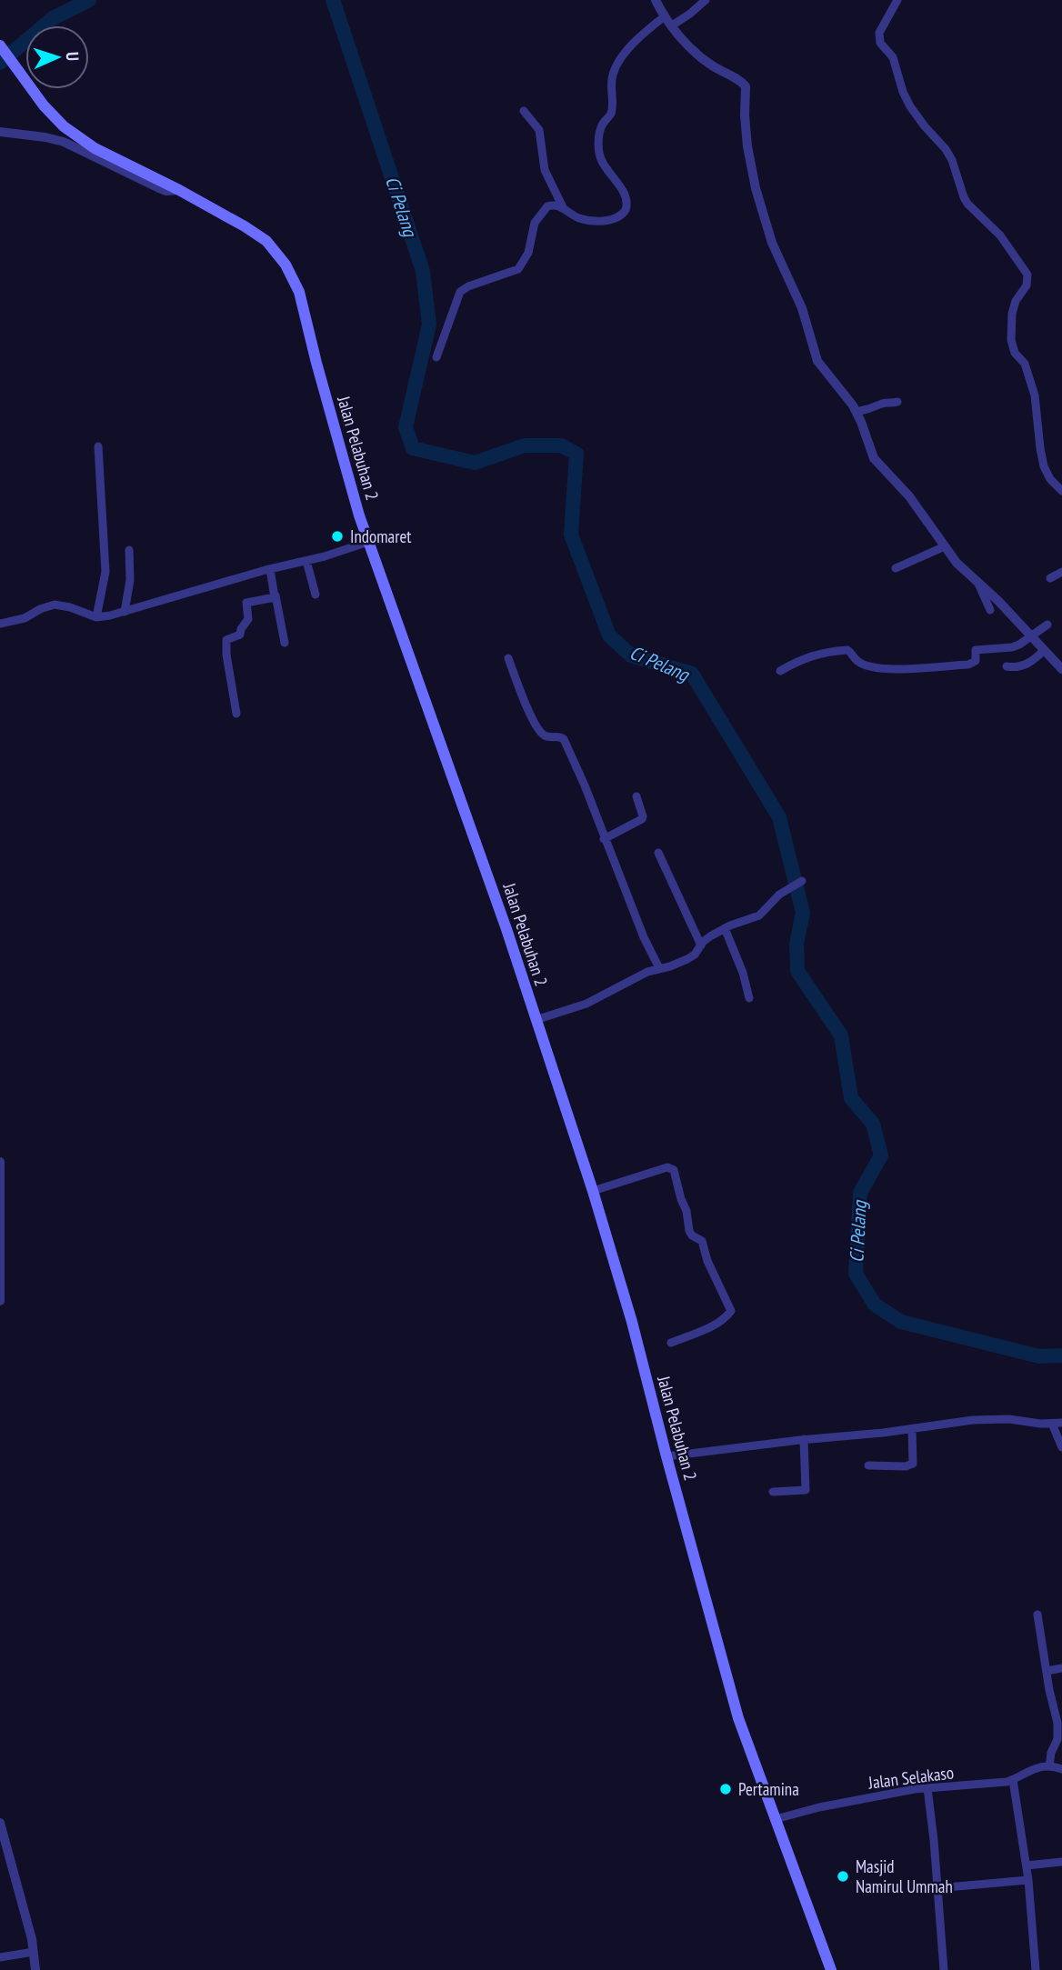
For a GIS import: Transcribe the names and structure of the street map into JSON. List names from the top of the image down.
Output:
{
  "streets": {
    "main road": ["Jalan Pelabuhan 2"],
    "street": ["Jalan Selakaso"]
  },
  "crossings": [
    ["Jalan Pelabuhan 2", "Jalan Selakaso"]
  ],
  "water": ["Ci Pelang"],
  "places": ["Indomaret", "Pertamina", "Masjid Namirul Ummah"],
  "north": "right"
}
